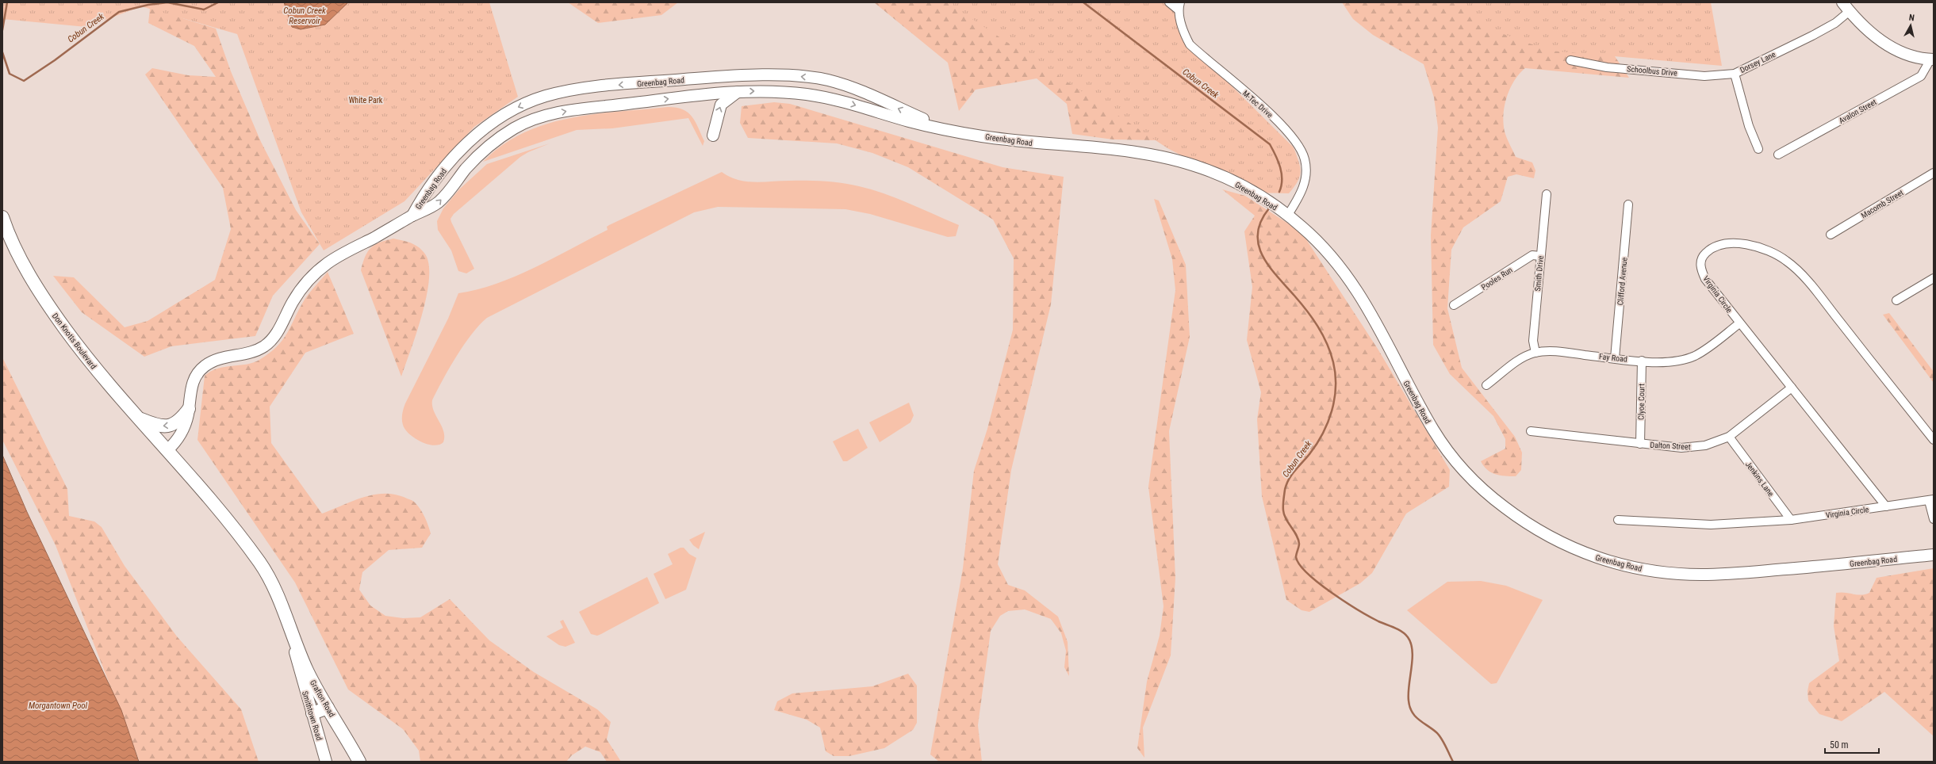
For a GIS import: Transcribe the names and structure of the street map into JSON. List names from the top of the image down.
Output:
{
  "streets": {
    "main road": [
      "Greenbag Road",
      "Don Knotts Boulevard",
      "Grafton Road",
      "Smithtown Road"
    ],
    "street": [
      "Dorsey Lane",
      "Schoolbus Drive",
      "M-Tec Drive",
      "Avalon Street",
      "Macomb Street",
      "Smith Drive",
      "Pooles Run",
      "Clifford Avenue",
      "Virginia Circle",
      "Fay Road",
      "Clyoe Court",
      "Dalton Street",
      "Jenkins Lane"
    ]
  },
  "crossings": [
    ["Dorsey Lane", "Schoolbus Drive"],
    ["Greenbag Road", "M-Tec Drive"],
    ["Greenbag Road", "Don Knotts Boulevard"],
    ["Greenbag Road", "Grafton Road"],
    ["Smith Drive", "Pooles Run"],
    ["Smith Drive", "Fay Road"],
    ["Clifford Avenue", "Fay Road"],
    ["Virginia Circle", "Fay Road"],
    ["Virginia Circle", "Dalton Street"],
    ["Virginia Circle", "Jenkins Lane"],
    ["Don Knotts Boulevard", "Grafton Road"],
    ["Fay Road", "Clyoe Court"],
    ["Clyoe Court", "Dalton Street"],
    ["Dalton Street", "Jenkins Lane"],
    ["Grafton Road", "Smithtown Road"]
  ],
  "water": ["Cobun Creek Reservoir", "Cobun Creek", "Morgantown Pool"],
  "parks": ["White Park"],
  "scale_bar": "50 m",
  "north": "top"
}
